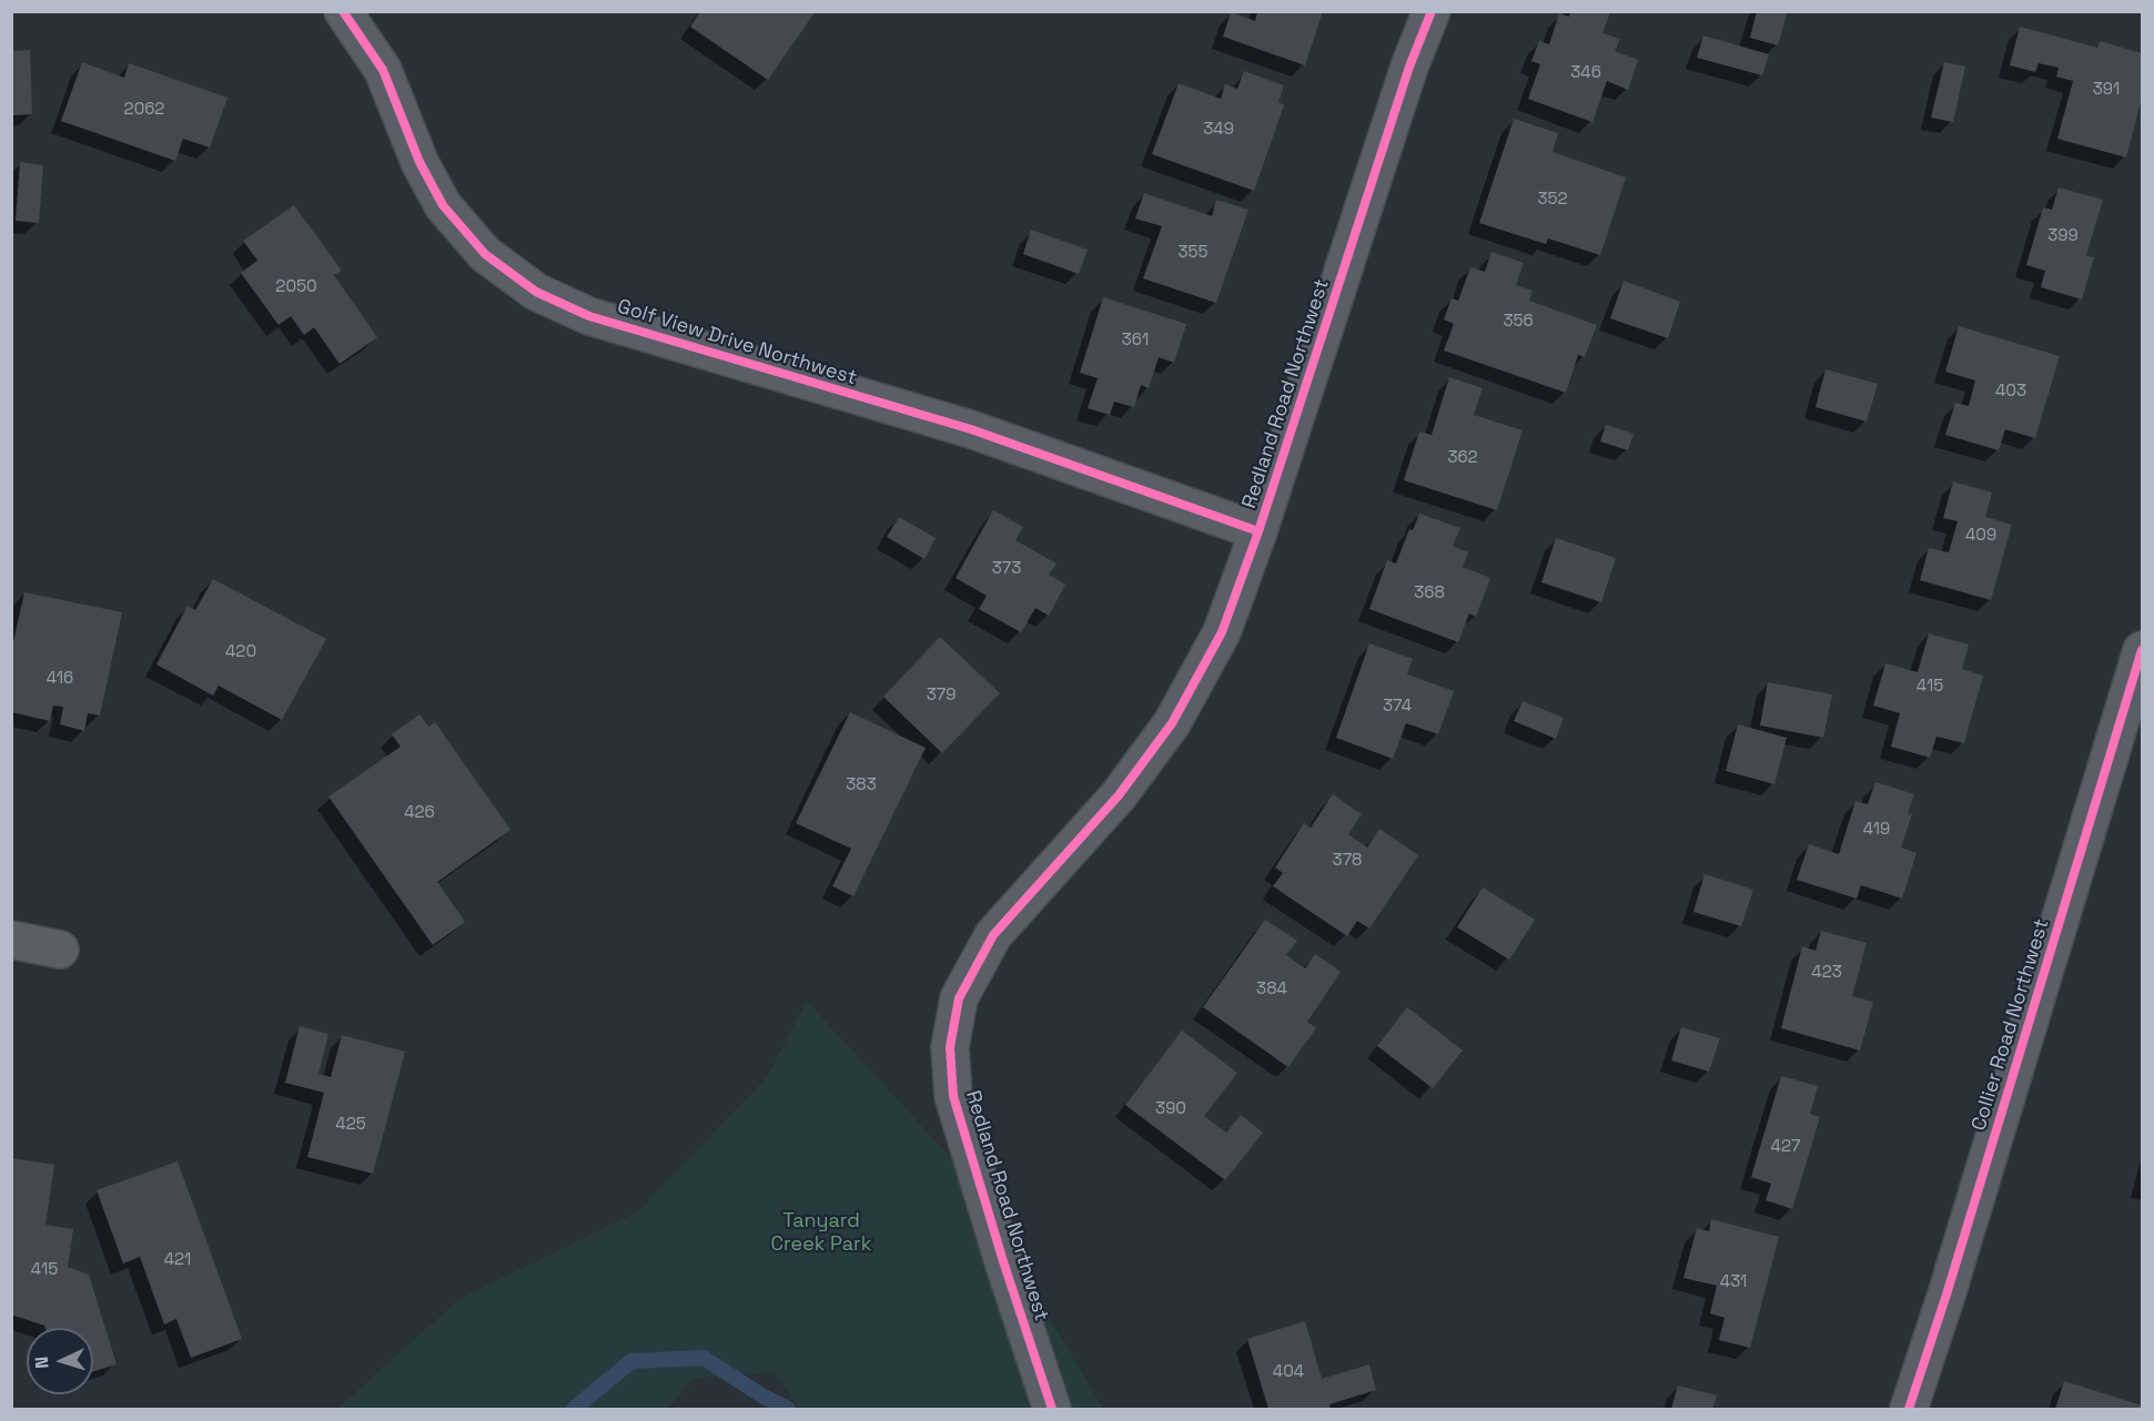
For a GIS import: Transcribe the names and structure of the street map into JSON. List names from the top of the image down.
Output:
{
  "streets": {
    "street": ["Golf View Drive Northwest", "Redland Road Northwest", "Collier Road Northwest"]
  },
  "crossings": [
    ["Golf View Drive Northwest", "Redland Road Northwest"]
  ],
  "parks": ["Tanyard Creek Park"],
  "house_numbers": [
    "346",
    "391",
    "2062",
    "349",
    "352",
    "399",
    "355",
    "2050",
    "356",
    "361",
    "403",
    "362",
    "409",
    "373",
    "368",
    "420",
    "416",
    "415",
    "379",
    "374",
    "383",
    "426",
    "419",
    "378",
    "423",
    "384",
    "390",
    "425",
    "427",
    "421",
    "415",
    "431",
    "404"
  ],
  "north": "left"
}
